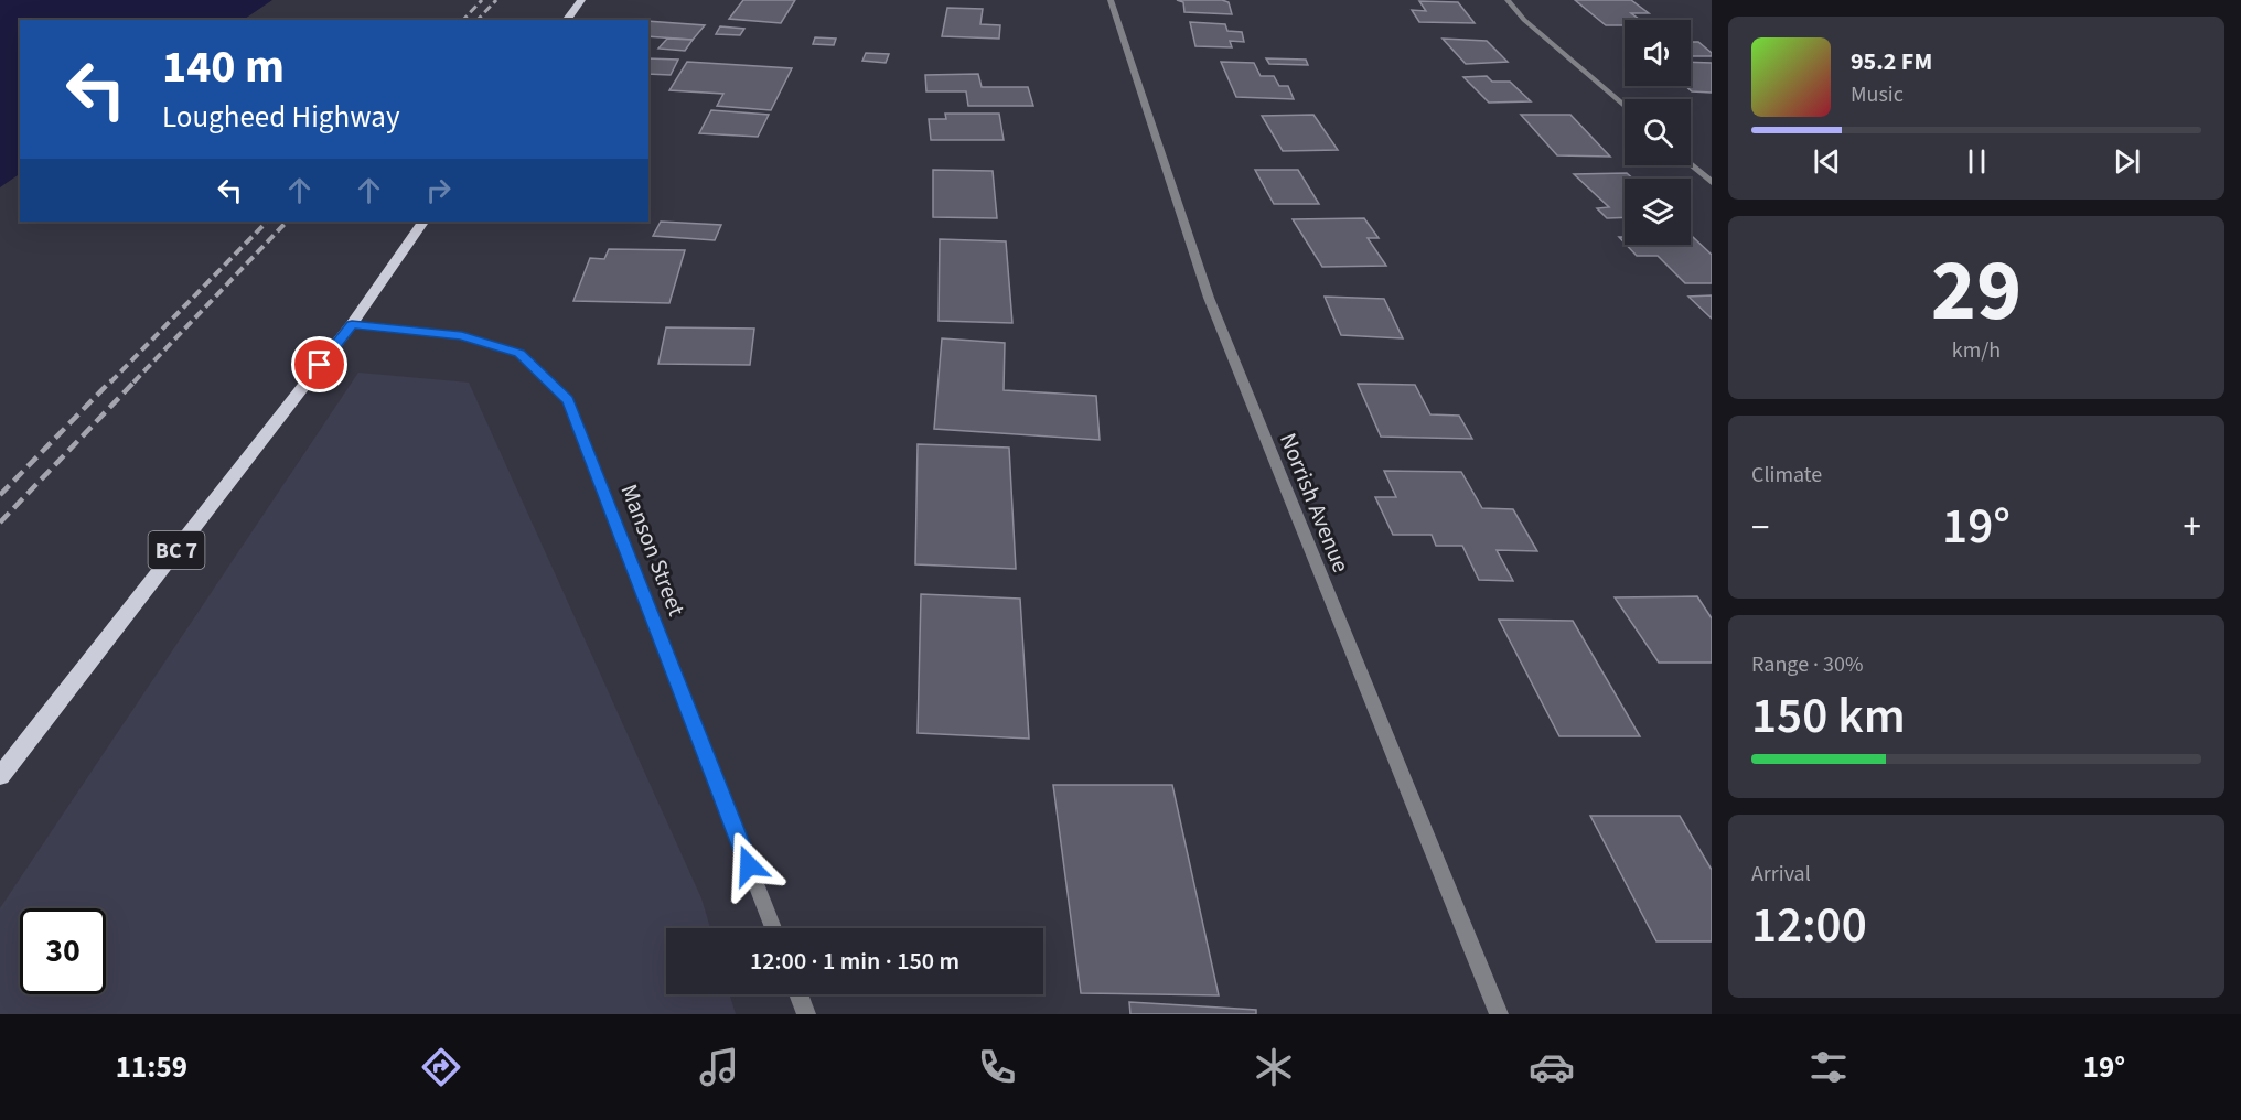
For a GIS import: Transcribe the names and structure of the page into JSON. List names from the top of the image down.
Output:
{
  "streets": {
    "main road": ["BC 7"],
    "street": ["Norrish Avenue", "Manson Street"]
  },
  "crossings": [
    ["BC 7", "Manson Street"]
  ],
  "page": {
    "turn": ["140 m", "Lougheed Highway"],
    "song": ["95.2 FM", "Music"],
    "tile": [
      ["29", "km/h"],
      "Climate",
      ["Range · 30%", "150 km"],
      ["Arrival", "12:00"]
    ],
    "heat": ["−", "19°", "+"],
    "limit": "30",
    "trip": "12:00 · 1 min · 150 m",
    "tabs": ["11:59", "19°"]
  }
}
